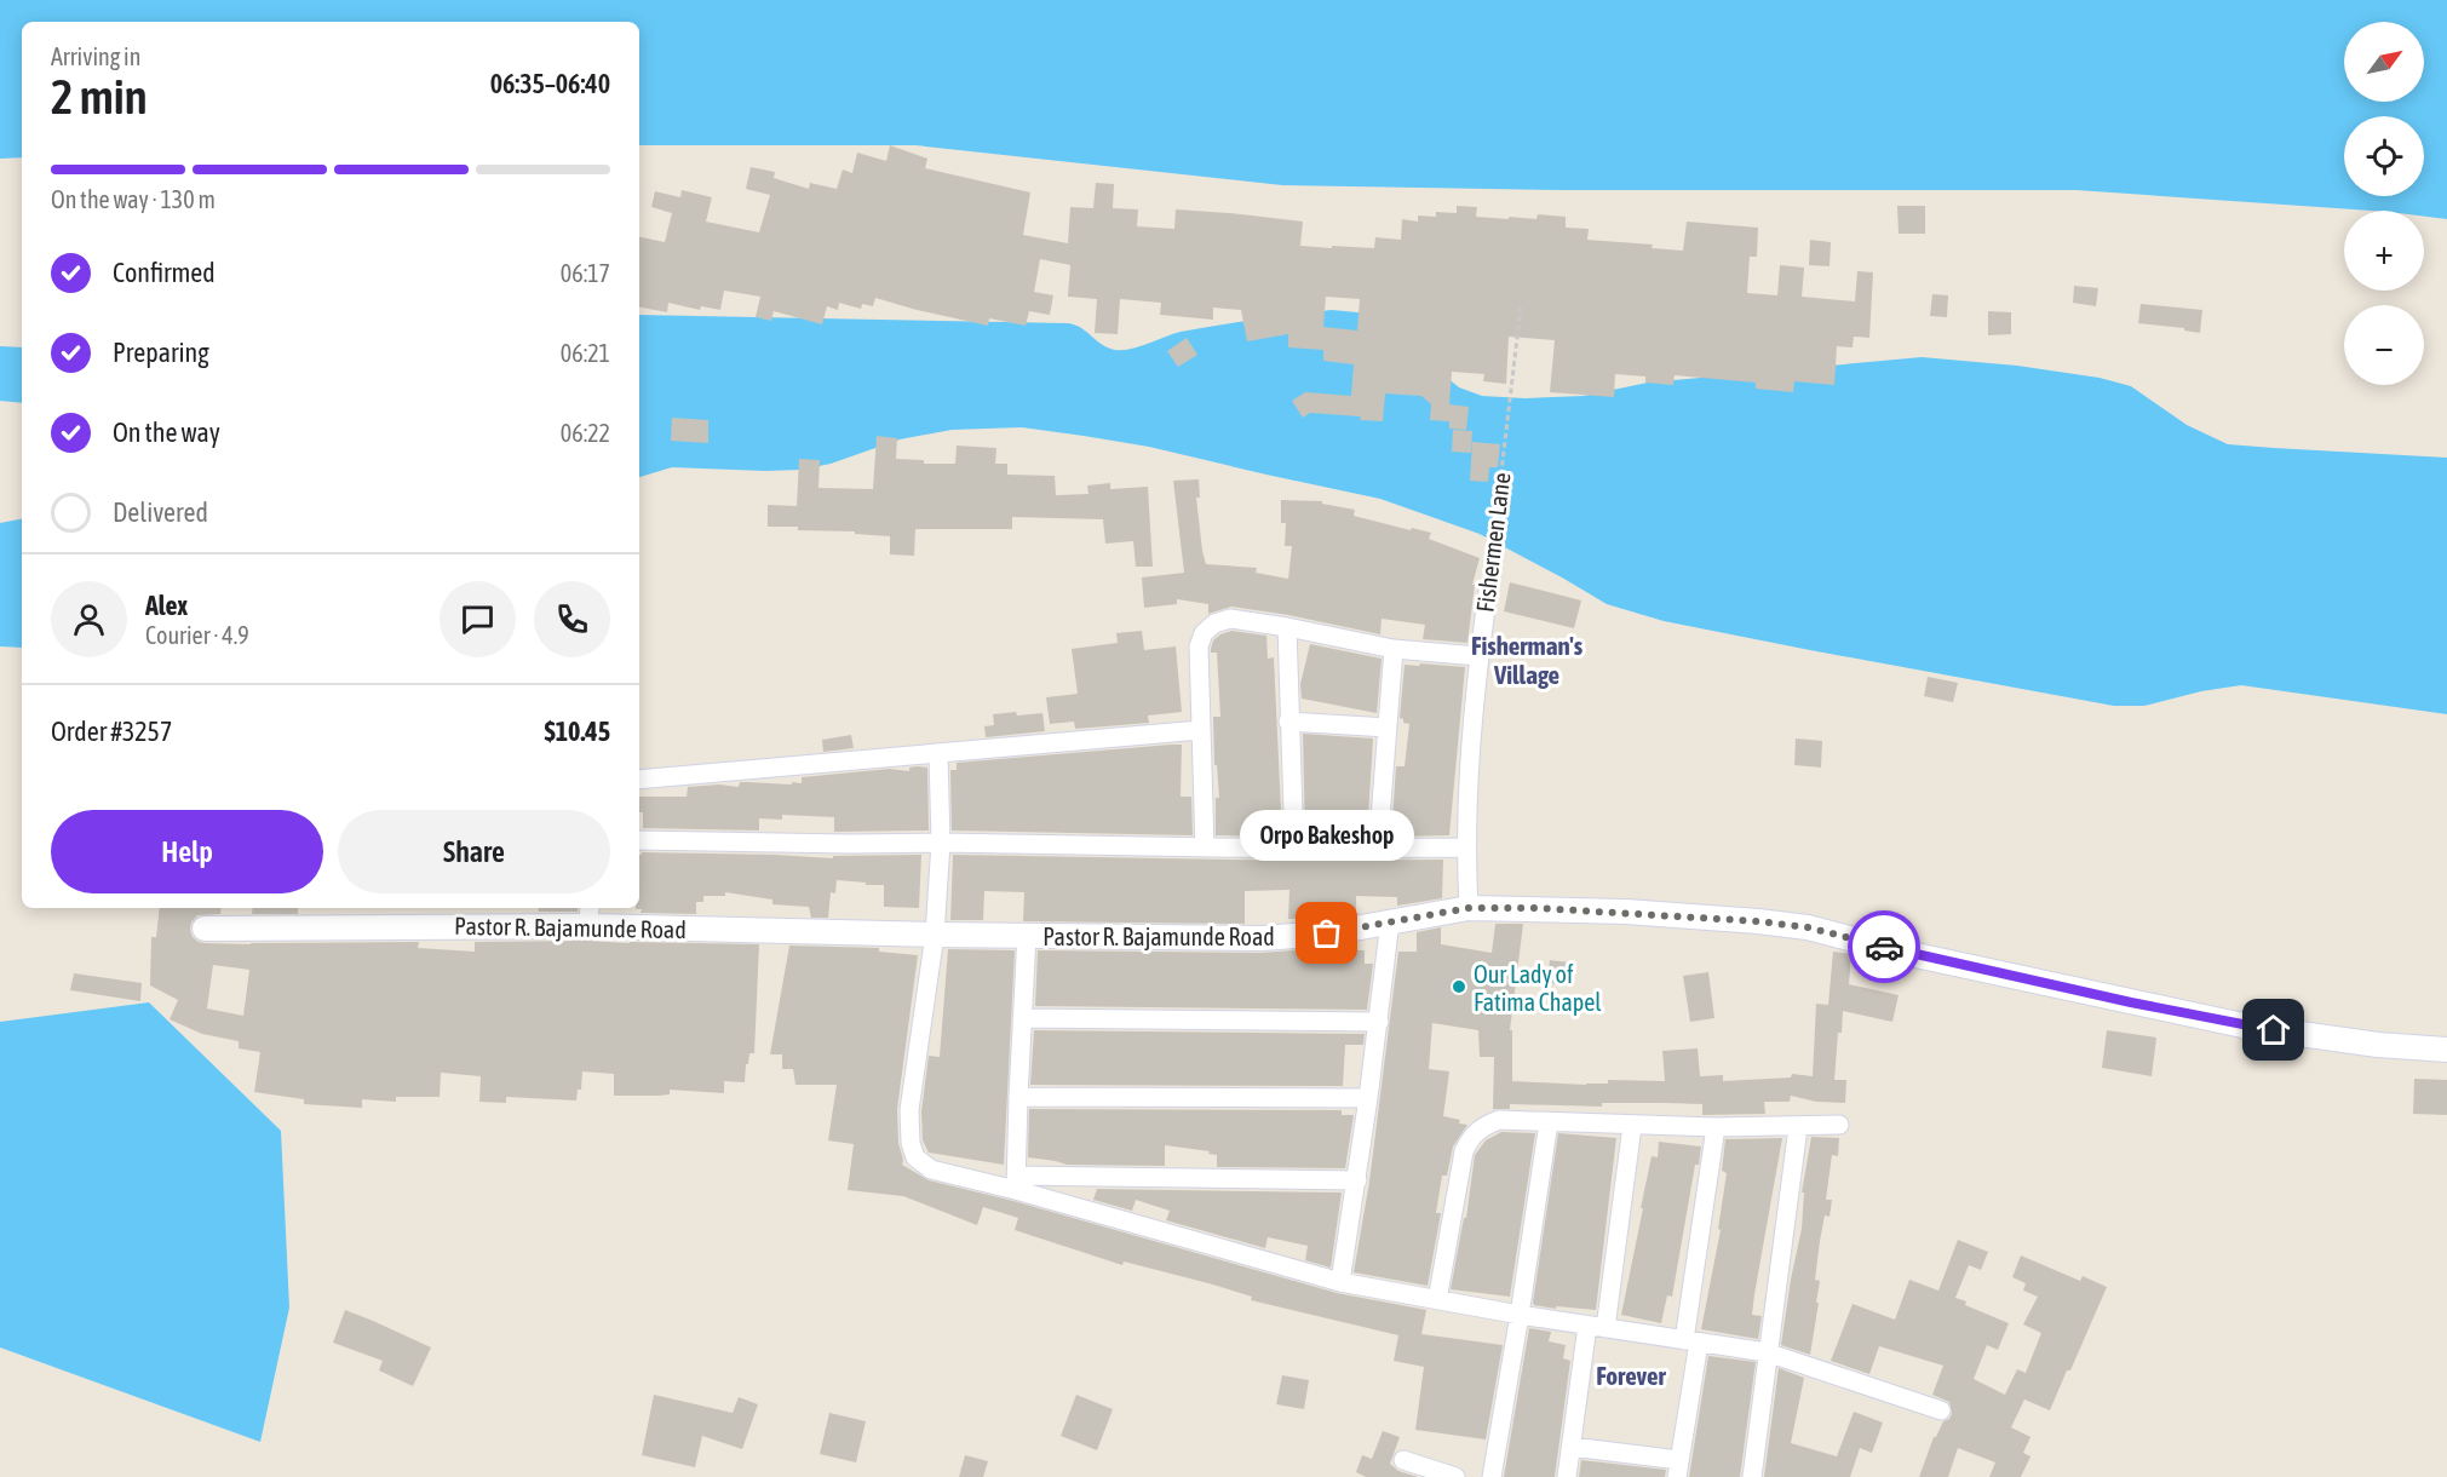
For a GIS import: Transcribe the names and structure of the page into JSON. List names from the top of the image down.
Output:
{
  "streets": {
    "street": ["Fishermen Lane", "Pastor R. Bajamunde Road"]
  },
  "crossings": [
    ["Fishermen Lane", "Pastor R. Bajamunde Road"]
  ],
  "districts": ["Fisherman's Village", "Forever"],
  "places": ["Orpo Bakeshop", "Our Lady of Fatima Chapel"],
  "north": "top right",
  "page": {
    "map_buttons": ["+", "−"],
    "heading": ["2 min", "Arriving in", "06:35–06:40"],
    "panel": [
      "Alex",
      "Courier · 4.9",
      "Order #3257",
      "$10.45"
    ],
    "bar": "On the way · 130 m",
    "list": [
      ["Confirmed", "06:17"],
      ["Preparing", "06:21"],
      ["On the way", "06:22"],
      "Delivered"
    ],
    "buttons": ["Help", "Share"],
    "bubble": "Orpo Bakeshop"
  }
}
